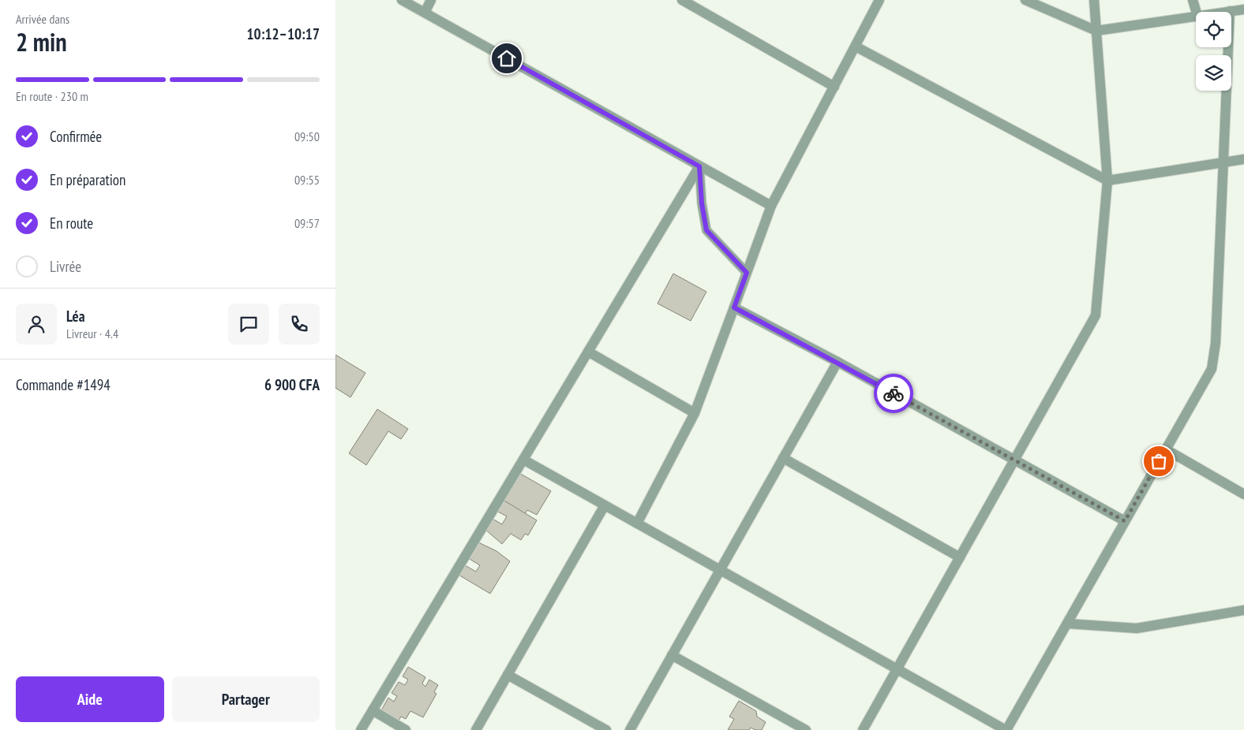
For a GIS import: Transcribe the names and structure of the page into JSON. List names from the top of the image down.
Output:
{
  "page": {
    "heading": ["2 min", "Arrivée dans", "10:12–10:17"],
    "panel": [
      "Léa",
      "Livreur · 4.4",
      "Commande #1494",
      "6 900 CFA"
    ],
    "bar": "En route · 230 m",
    "list": [
      ["Confirmée", "09:50"],
      ["En préparation", "09:55"],
      ["En route", "09:57"],
      "Livrée"
    ],
    "buttons": ["Aide", "Partager"]
  }
}
